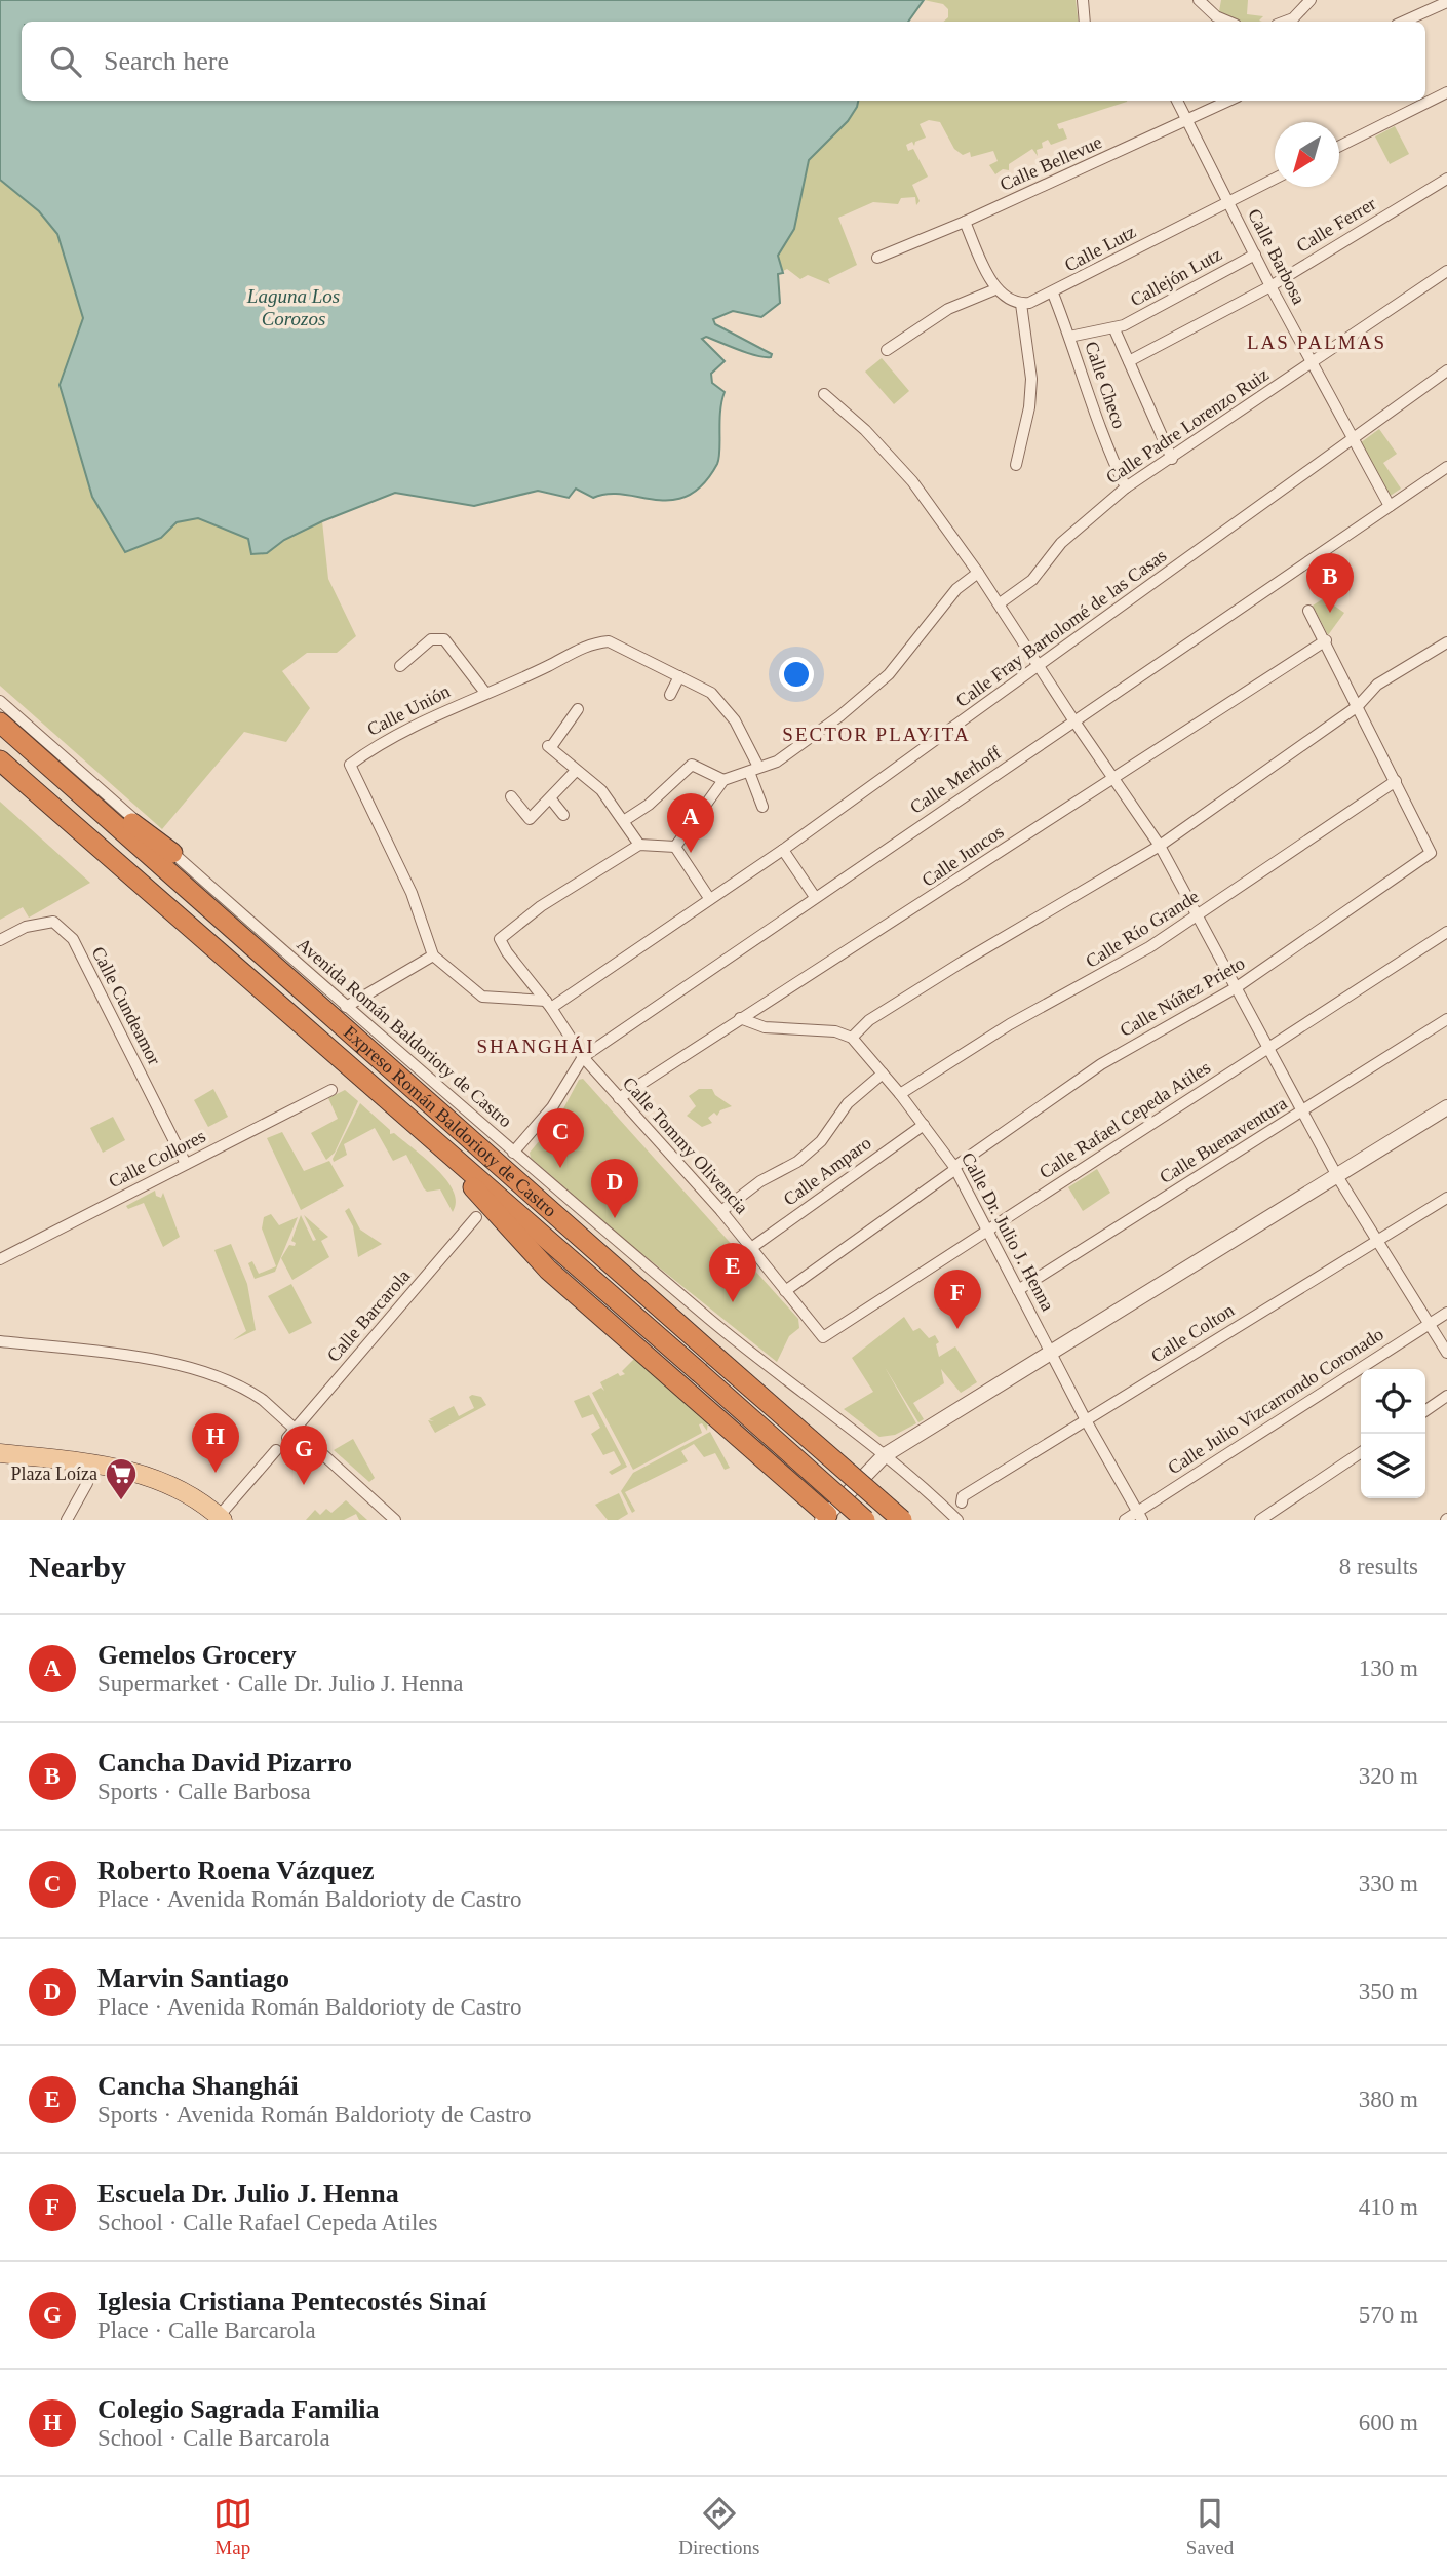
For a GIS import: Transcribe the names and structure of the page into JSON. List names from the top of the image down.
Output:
{
  "streets": {
    "highway": ["Expreso Román Baldorioty de Castro"],
    "street": [
      "Calle Bellevue",
      "Calle Ferrer",
      "Calle Lutz",
      "Calle Barbosa",
      "Callejón Lutz",
      "Calle Checo",
      "Calle Padre Lorenzo Ruiz",
      "Calle Fray Bartolomé de las Casas",
      "Calle Unión",
      "Calle Merhoff",
      "Calle Juncos",
      "Calle Río Grande",
      "Calle Núñez Prieto",
      "Calle Cundeamor",
      "Avenida Román Baldorioty de Castro",
      "Calle Rafael Cepeda Atiles",
      "Calle Buenaventura",
      "Calle Tommy Olivencia",
      "Calle Collores",
      "Calle Amparo",
      "Calle Dr. Julio J. Henna",
      "Calle Barcarola",
      "Calle Colton",
      "Calle Julio Vizcarrondo Coronado"
    ]
  },
  "crossings": [
    ["Calle Bellevue", "Calle Barbosa"],
    ["Calle Ferrer", "Calle Barbosa"],
    ["Calle Lutz", "Calle Barbosa"],
    ["Calle Lutz", "Calle Checo"],
    ["Calle Barbosa", "Callejón Lutz"],
    ["Calle Barbosa", "Calle Padre Lorenzo Ruiz"],
    ["Calle Barbosa", "Calle Fray Bartolomé de las Casas"],
    ["Calle Barbosa", "Calle Merhoff"],
    ["Calle Checo", "Calle Padre Lorenzo Ruiz"],
    ["Calle Fray Bartolomé de las Casas", "Calle Tommy Olivencia"],
    ["Calle Merhoff", "Avenida Román Baldorioty de Castro"],
    ["Calle Merhoff", "Calle Tommy Olivencia"],
    ["Calle Juncos", "Calle Tommy Olivencia"],
    ["Calle Río Grande", "Calle Núñez Prieto"],
    ["Calle Río Grande", "Calle Dr. Julio J. Henna"],
    ["Calle Núñez Prieto", "Calle Tommy Olivencia"],
    ["Calle Núñez Prieto", "Calle Dr. Julio J. Henna"],
    ["Calle Cundeamor", "Calle Collores"],
    ["Calle Rafael Cepeda Atiles", "Calle Tommy Olivencia"],
    ["Calle Rafael Cepeda Atiles", "Calle Dr. Julio J. Henna"],
    ["Calle Buenaventura", "Calle Dr. Julio J. Henna"],
    ["Calle Tommy Olivencia", "Calle Amparo"],
    ["Calle Amparo", "Calle Dr. Julio J. Henna"],
    ["Calle Dr. Julio J. Henna", "Calle Colton"],
    ["Calle Dr. Julio J. Henna", "Calle Julio Vizcarrondo Coronado"]
  ],
  "districts": ["LAS PALMAS", "SECTOR PLAYITA", "SHANGHÁI"],
  "water": ["Laguna Los Corozos"],
  "places": {
    "supermarket": ["Plaza Loíza"]
  },
  "north": "bottom left",
  "page": {
    "search": "Search here",
    "pins": [
      "B",
      "A",
      "C",
      "D",
      "E",
      "F",
      "H",
      "G"
    ],
    "heading": ["Nearby", "8 results"],
    "list": [
      {
        "mark": "A",
        "name": "Gemelos Grocery",
        "note": "Supermarket · Calle Dr. Julio J. Henna",
        "value": "130 m"
      },
      {
        "mark": "B",
        "name": "Cancha David Pizarro",
        "note": "Sports · Calle Barbosa",
        "value": "320 m"
      },
      {
        "mark": "C",
        "name": "Roberto Roena Vázquez",
        "note": "Place · Avenida Román Baldorioty de Castro",
        "value": "330 m"
      },
      {
        "mark": "D",
        "name": "Marvin Santiago",
        "note": "Place · Avenida Román Baldorioty de Castro",
        "value": "350 m"
      },
      {
        "mark": "E",
        "name": "Cancha Shanghái",
        "note": "Sports · Avenida Román Baldorioty de Castro",
        "value": "380 m"
      },
      {
        "mark": "F",
        "name": "Escuela Dr. Julio J. Henna",
        "note": "School · Calle Rafael Cepeda Atiles",
        "value": "410 m"
      },
      {
        "mark": "G",
        "name": "Iglesia Cristiana Pentecostés Sinaí",
        "note": "Place · Calle Barcarola",
        "value": "570 m"
      },
      {
        "mark": "H",
        "name": "Colegio Sagrada Familia",
        "note": "School · Calle Barcarola",
        "value": "600 m"
      }
    ],
    "nav": ["Map", "Directions", "Saved"]
  }
}
